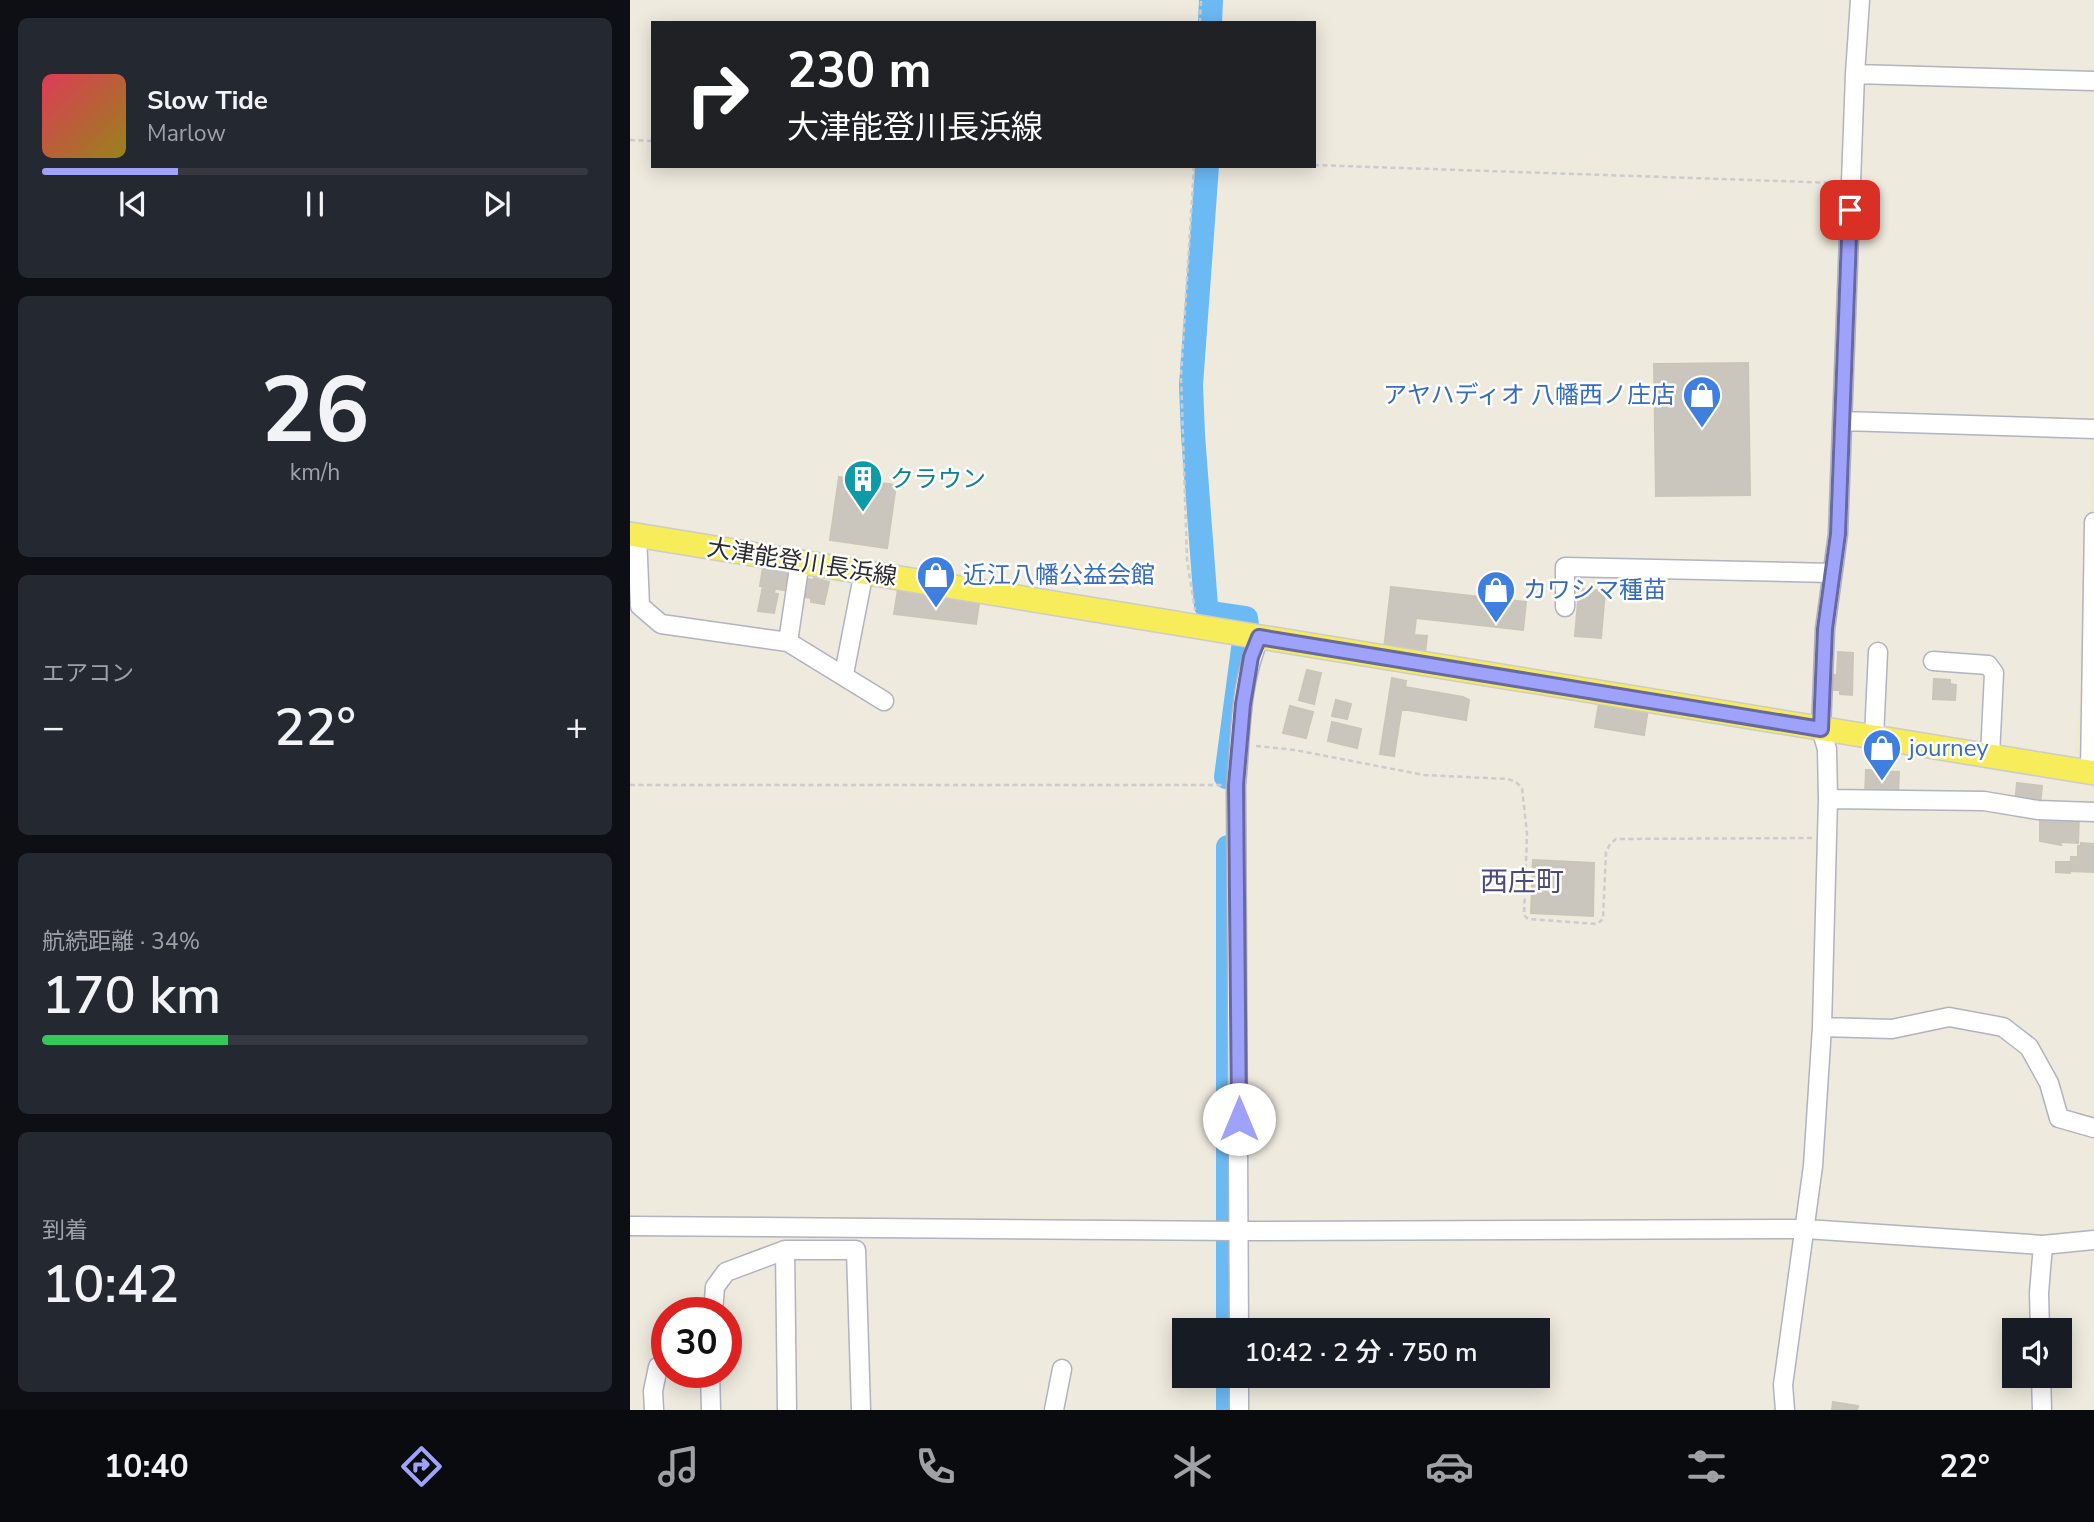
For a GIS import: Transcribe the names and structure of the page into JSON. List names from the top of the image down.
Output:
{
  "streets": {
    "main road": ["大津能登川長浜線"]
  },
  "districts": ["西庄町"],
  "places": {
    "shop": [
      "アヤハディオ 八幡西ノ庄店",
      "近江八幡公益会館",
      "カワシマ種苗",
      "journey"
    ],
    "building": ["クラウン"]
  },
  "page": {
    "turn": ["230 m", "大津能登川長浜線"],
    "song": ["Slow Tide", "Marlow"],
    "tile": [
      ["26", "km/h"],
      "エアコン",
      ["航続距離 · 34%", "170 km"],
      ["到着", "10:42"]
    ],
    "heat": ["−", "22°", "+"],
    "limit": "30",
    "trip": "10:42 · 2 分 · 750 m",
    "tabs": ["10:40", "22°"]
  }
}
